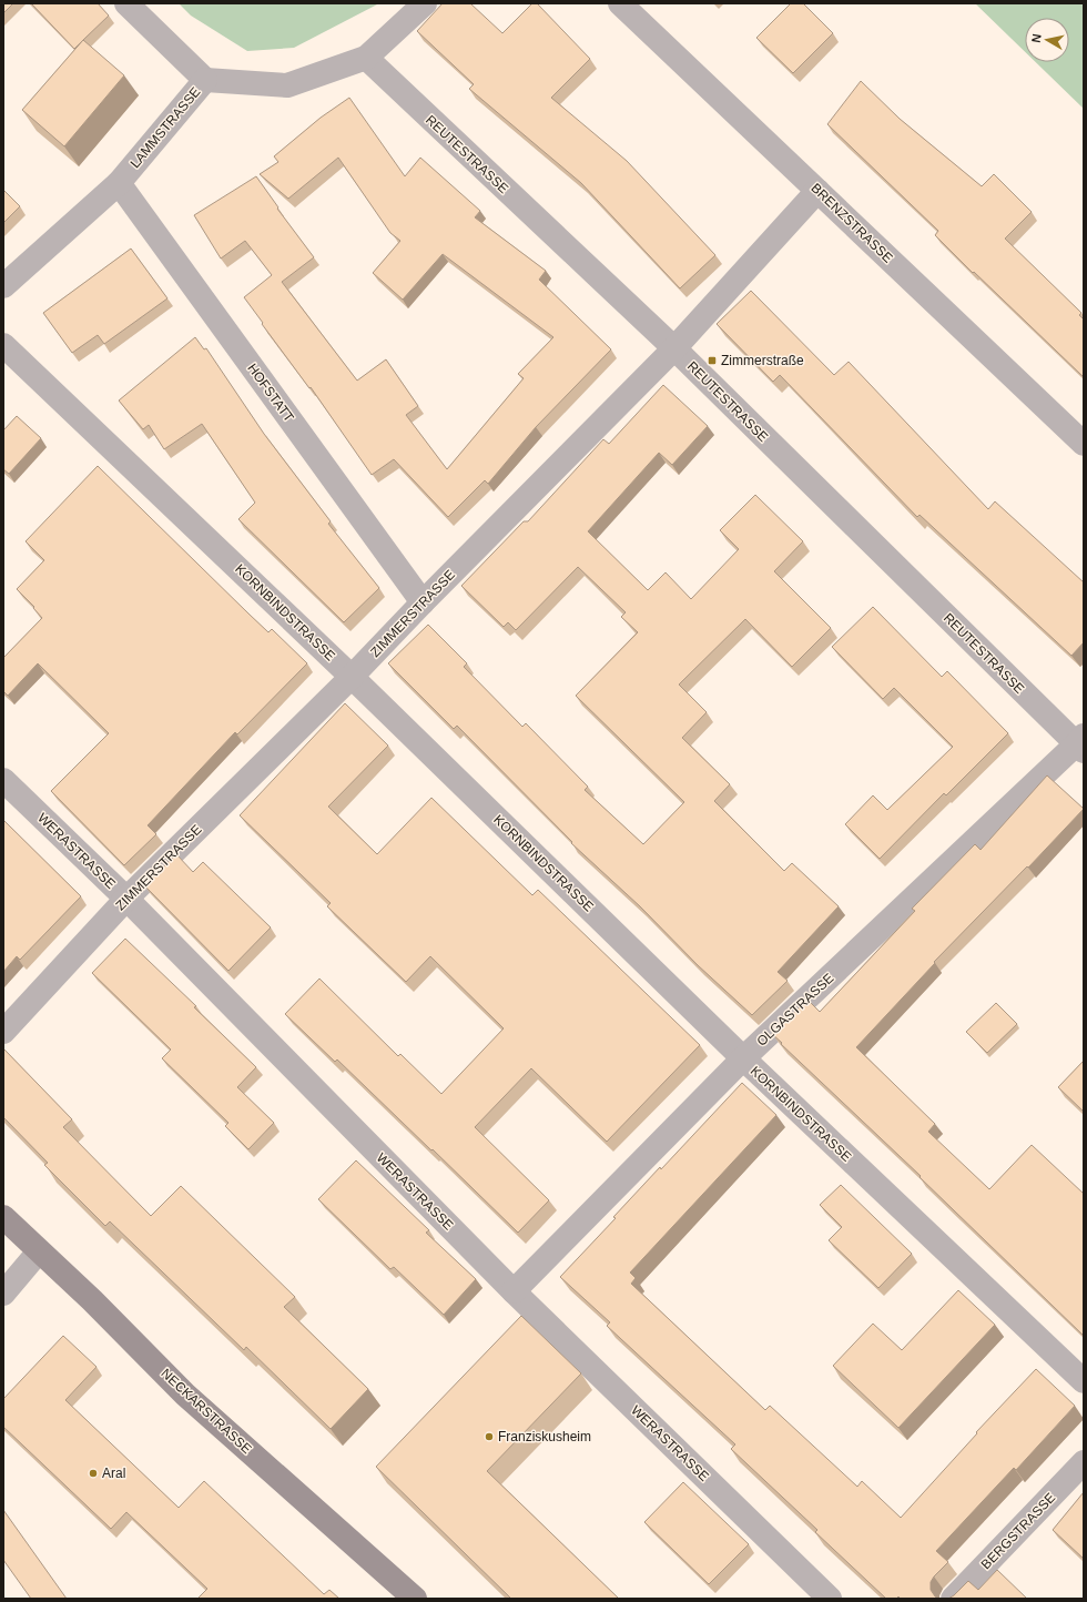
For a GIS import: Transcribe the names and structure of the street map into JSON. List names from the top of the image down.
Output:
{
  "streets": {
    "main road": ["NECKARSTRASSE"],
    "street": [
      "LAMMSTRASSE",
      "REUTESTRASSE",
      "BRENZSTRASSE",
      "HOFSTATT",
      "KORNBINDSTRASSE",
      "ZIMMERSTRASSE",
      "WERASTRASSE",
      "OLGASTRASSE",
      "BERGSTRASSE"
    ]
  },
  "crossings": [
    ["LAMMSTRASSE", "REUTESTRASSE"],
    ["LAMMSTRASSE", "HOFSTATT"],
    ["REUTESTRASSE", "ZIMMERSTRASSE"],
    ["REUTESTRASSE", "OLGASTRASSE"],
    ["BRENZSTRASSE", "ZIMMERSTRASSE"],
    ["HOFSTATT", "ZIMMERSTRASSE"],
    ["KORNBINDSTRASSE", "ZIMMERSTRASSE"],
    ["KORNBINDSTRASSE", "OLGASTRASSE"],
    ["ZIMMERSTRASSE", "WERASTRASSE"],
    ["WERASTRASSE", "OLGASTRASSE"]
  ],
  "places": {
    "transit": ["Zimmerstraße"],
    "other": ["Franziskusheim", "Aral"]
  },
  "north": "left"
}
